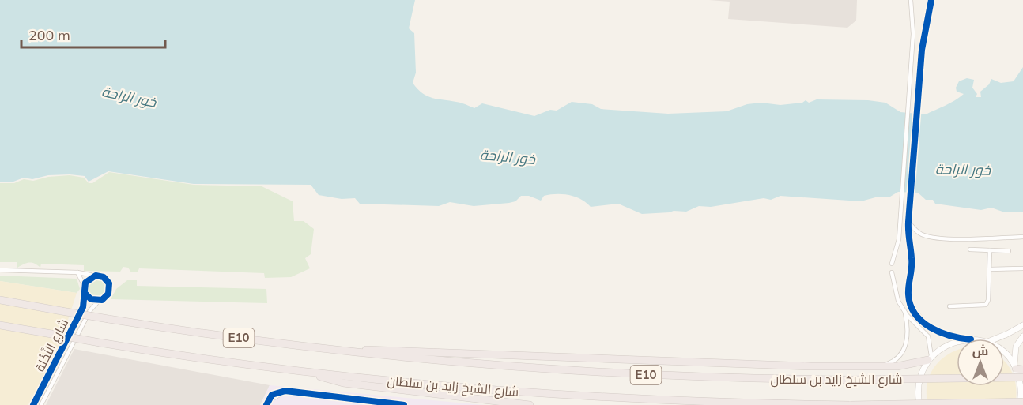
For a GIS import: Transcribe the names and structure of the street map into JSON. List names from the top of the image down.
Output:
{
  "streets": {
    "highway": ["E10", "شارع الشيخ زايد بن سلطان"],
    "street": ["شارع النَّخْلة"]
  },
  "water": ["خور الراحة"],
  "scale_bar": "200 m",
  "north": "top"
}
